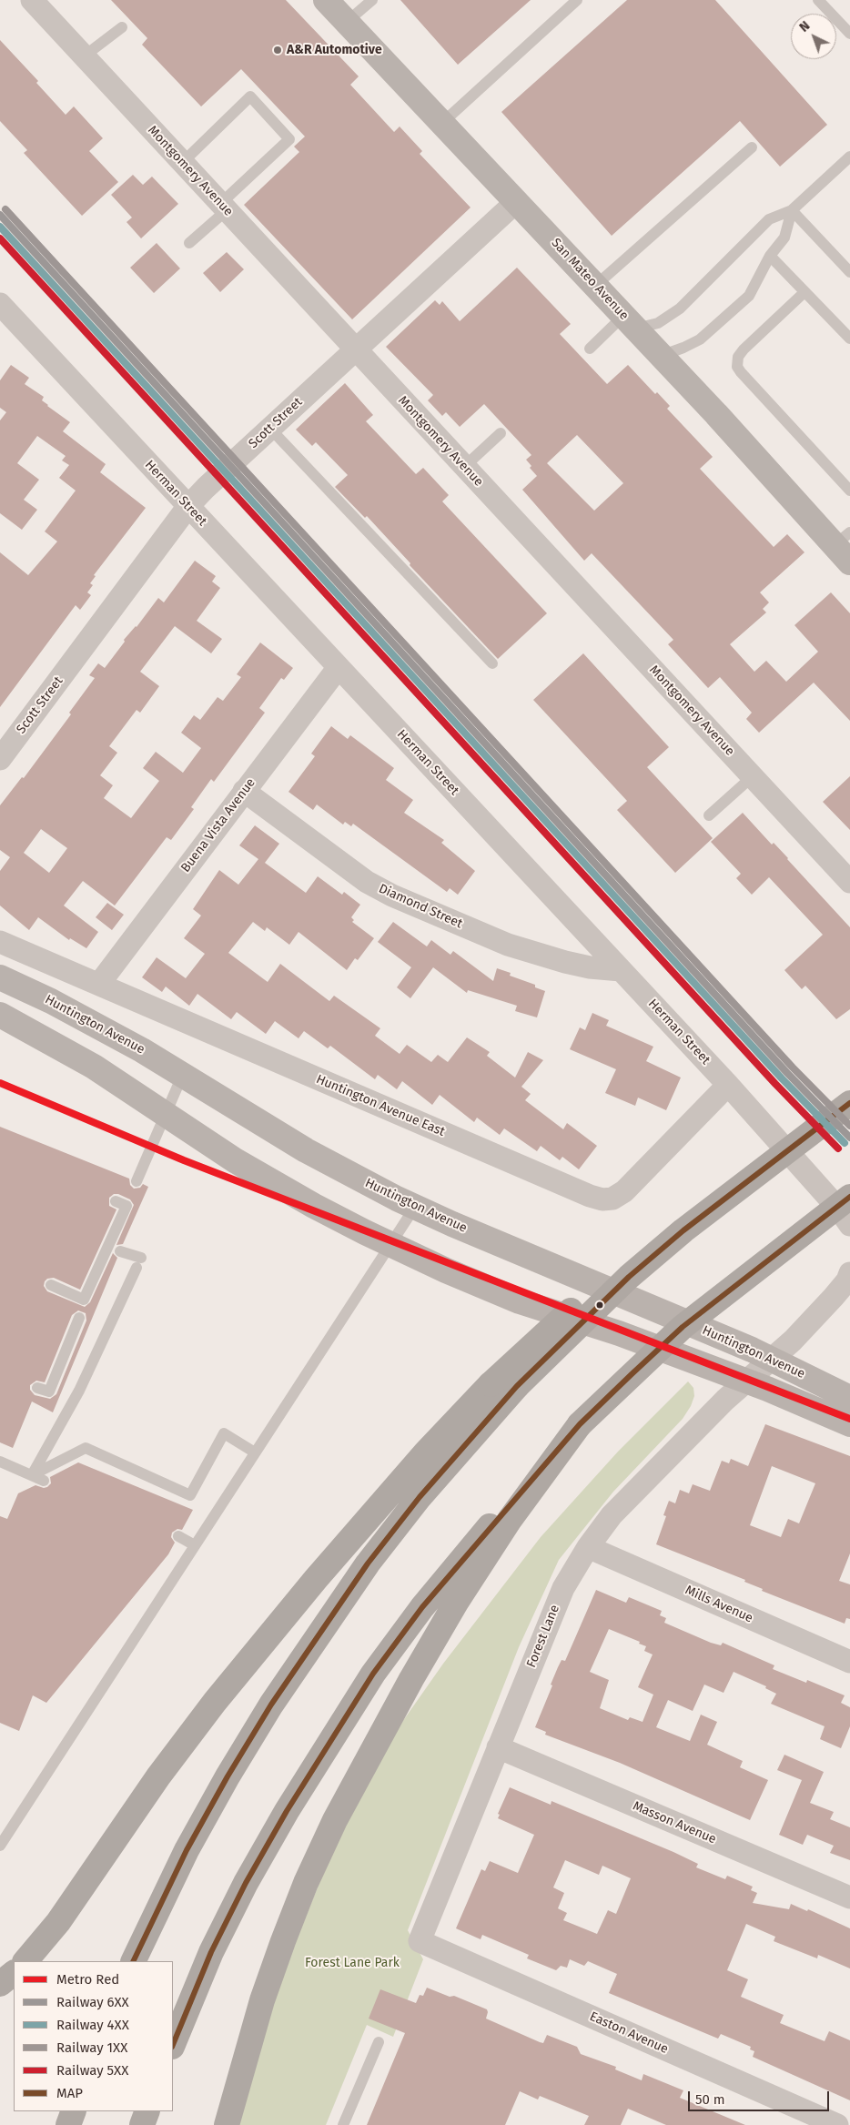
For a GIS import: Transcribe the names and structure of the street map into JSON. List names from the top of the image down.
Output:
{
  "streets": {
    "street": [
      "Montgomery Avenue",
      "San Mateo Avenue",
      "Scott Street",
      "Herman Street",
      "Buena Vista Avenue",
      "Diamond Street",
      "Huntington Avenue",
      "Huntington Avenue East",
      "Mills Avenue",
      "Forest Lane",
      "Masson Avenue",
      "Easton Avenue"
    ]
  },
  "crossings": [
    ["Montgomery Avenue", "Scott Street"],
    ["San Mateo Avenue", "Scott Street"],
    ["Scott Street", "Herman Street"],
    ["Herman Street", "Buena Vista Avenue"],
    ["Herman Street", "Diamond Street"],
    ["Herman Street", "Huntington Avenue East"],
    ["Buena Vista Avenue", "Diamond Street"],
    ["Buena Vista Avenue", "Huntington Avenue East"],
    ["Mills Avenue", "Forest Lane"],
    ["Forest Lane", "Masson Avenue"],
    ["Forest Lane", "Easton Avenue"]
  ],
  "parks": ["Forest Lane Park"],
  "places": ["A&R Automotive"],
  "lines": [
    "rail line 1XX",
    "rail line 6XX",
    "rail line 4XX",
    "rail line 5XX",
    "metro line Red",
    "transit line MAP"
  ],
  "legend": [
    "Metro Red",
    "Railway 6XX",
    "Railway 4XX",
    "Railway 1XX",
    "Railway 5XX",
    "MAP"
  ],
  "scale_bar": "50 m",
  "north": "top left"
}
